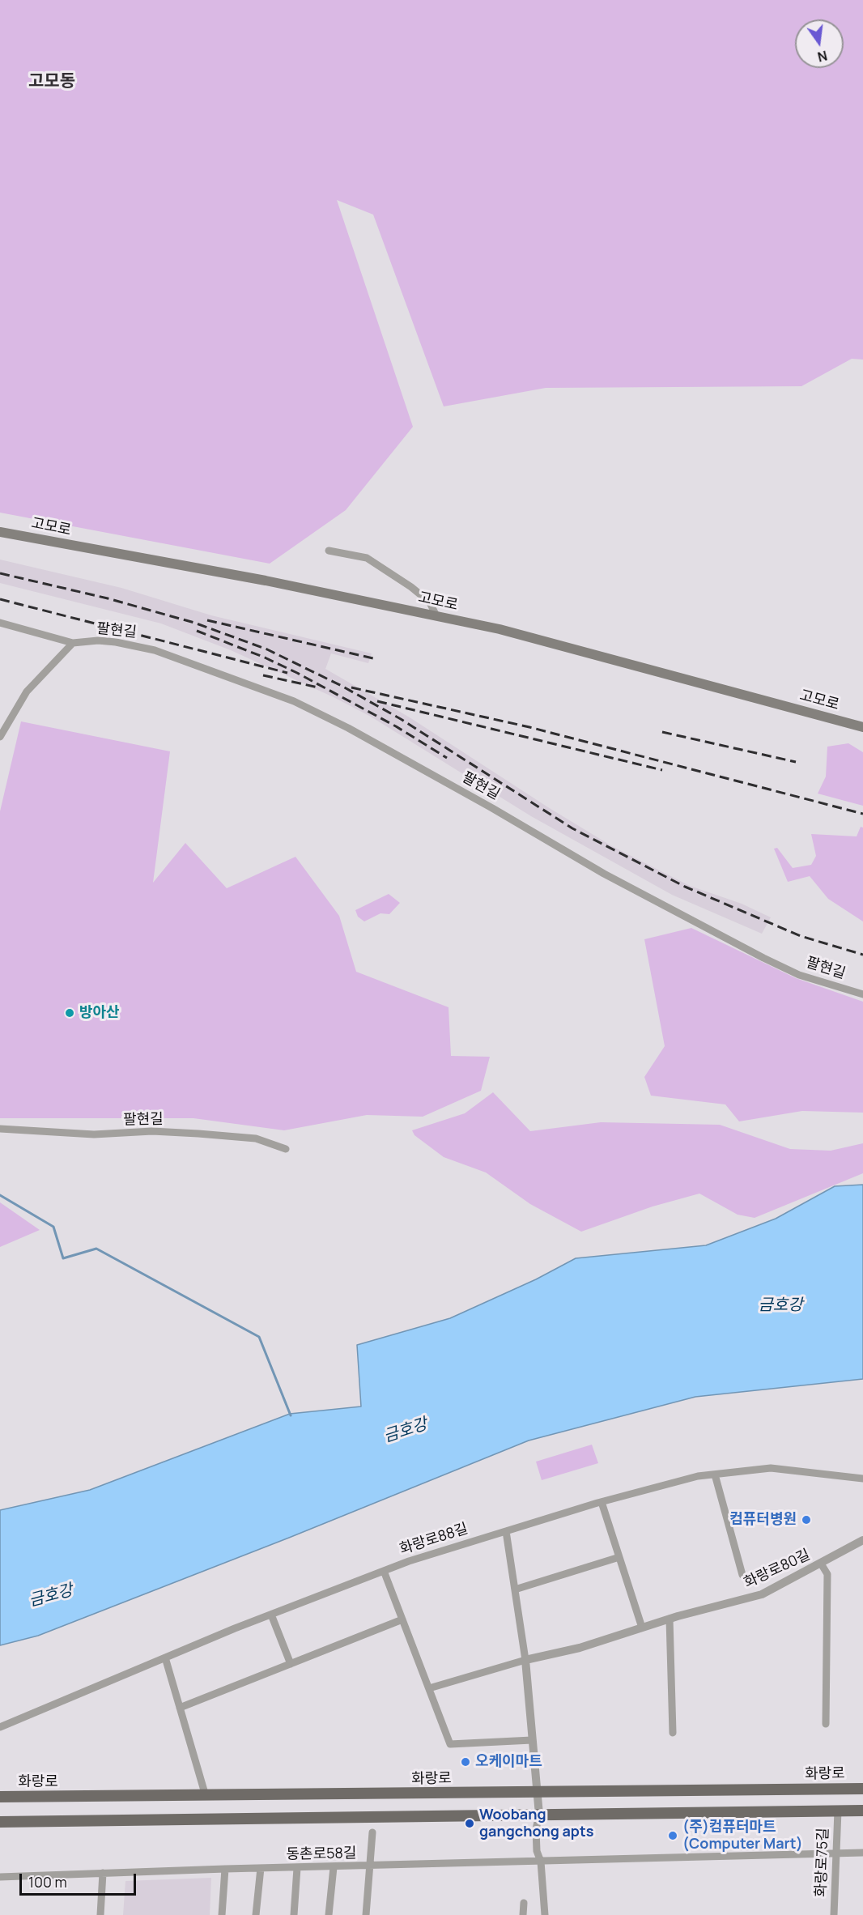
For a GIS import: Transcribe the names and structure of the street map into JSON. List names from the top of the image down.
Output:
{
  "streets": {
    "main road": ["고모로", "화랑로"],
    "street": [
      "팔현길",
      "화랑로88길",
      "화랑로80길",
      "동촌로58길",
      "화랑로75길"
    ]
  },
  "districts": ["고모동"],
  "water": ["금호강"],
  "places": [
    "방아산",
    "컴퓨터병원",
    "오케이마트",
    "Woobang gangchong apts",
    "(주)컴퓨터마트 (Computer Mart)"
  ],
  "scale_bar": "100 m",
  "north": "bottom"
}
